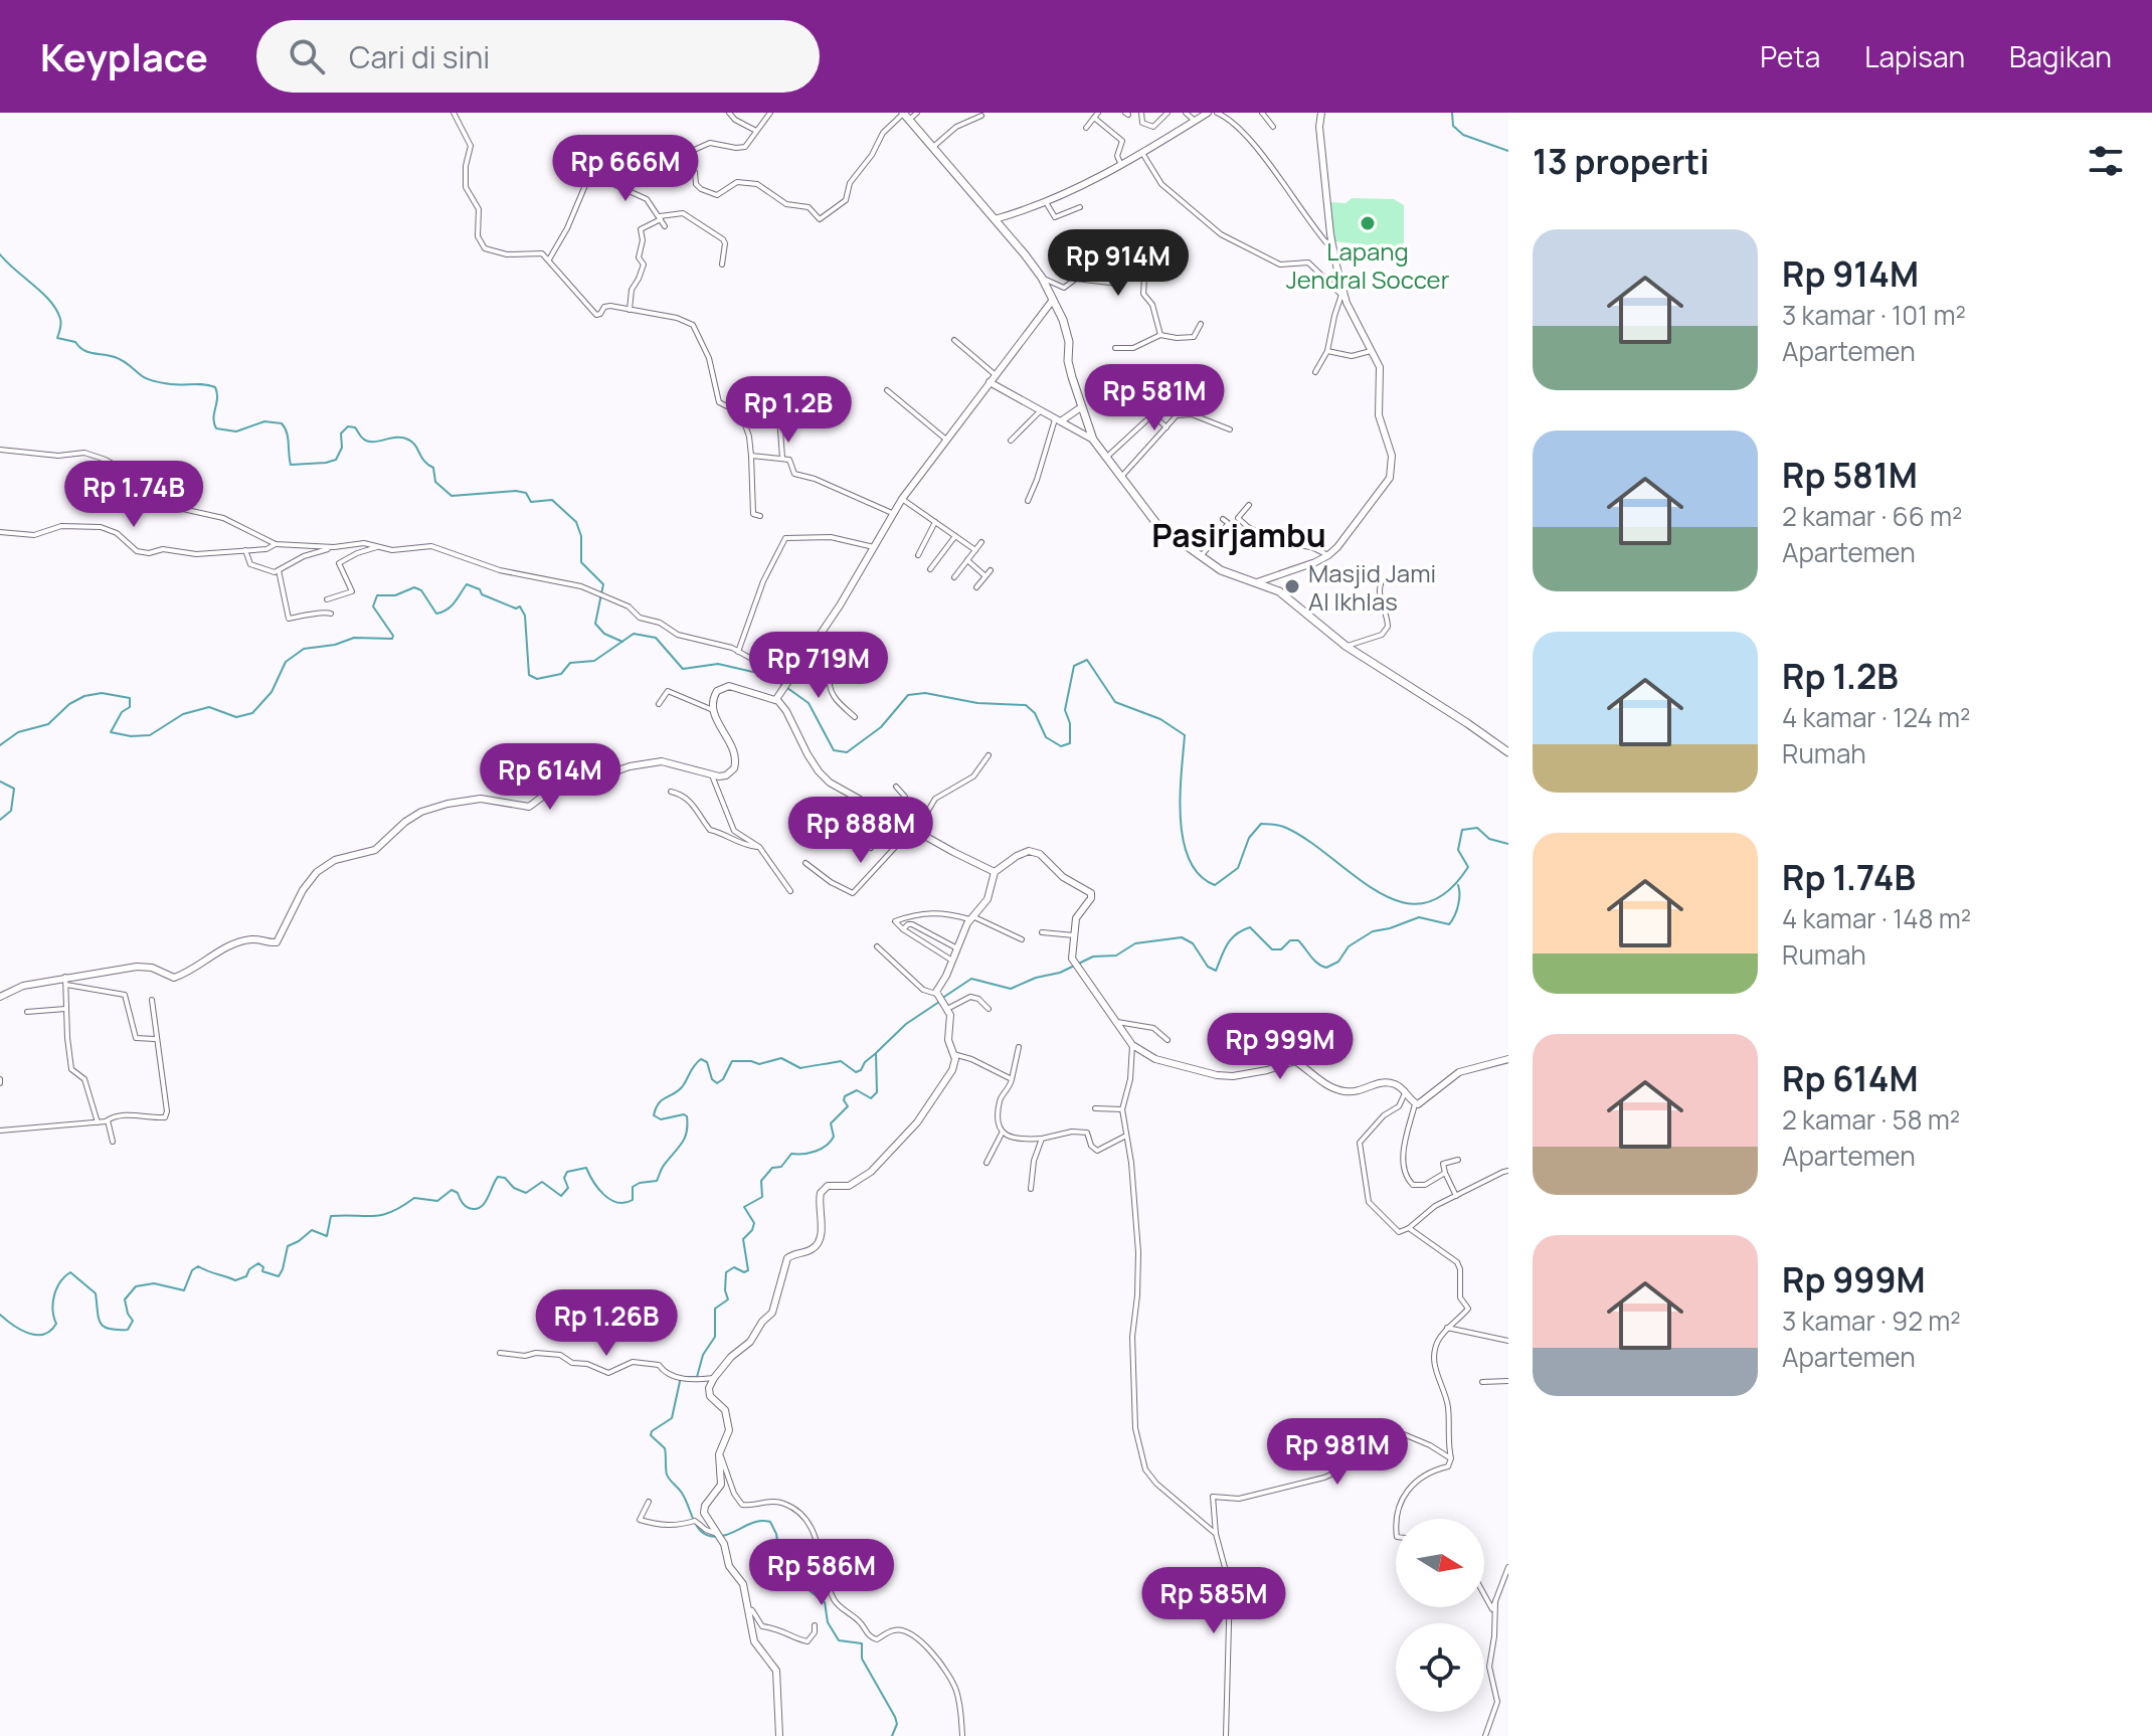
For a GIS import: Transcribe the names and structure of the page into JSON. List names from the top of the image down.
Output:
{
  "districts": ["Pasirjambu"],
  "places": ["Lapang Jendral Soccer", "Masjid Jami Al Ikhlas"],
  "north": "right",
  "page": {
    "header": "Keyplace",
    "search": "Cari di sini",
    "nav": ["Peta", "Lapisan", "Bagikan"],
    "heading": "13 properti",
    "price": [
      "Rp 666M",
      "Rp 914M",
      "Rp 581M",
      "Rp 1.2B",
      "Rp 1.74B",
      "Rp 719M",
      "Rp 614M",
      "Rp 888M",
      "Rp 999M",
      "Rp 1.26B",
      "Rp 981M",
      "Rp 586M",
      "Rp 585M"
    ],
    "list": [
      {
        "name": "Rp 914M",
        "note": "3 kamar · 101 m² · Apartemen"
      },
      {
        "name": "Rp 581M",
        "note": "2 kamar · 66 m² · Apartemen"
      },
      {
        "name": "Rp 1.2B",
        "note": "4 kamar · 124 m² · Rumah"
      },
      {
        "name": "Rp 1.74B",
        "note": "4 kamar · 148 m² · Rumah"
      },
      {
        "name": "Rp 614M",
        "note": "2 kamar · 58 m² · Apartemen"
      },
      {
        "name": "Rp 999M",
        "note": "3 kamar · 92 m² · Apartemen"
      }
    ]
  }
}
